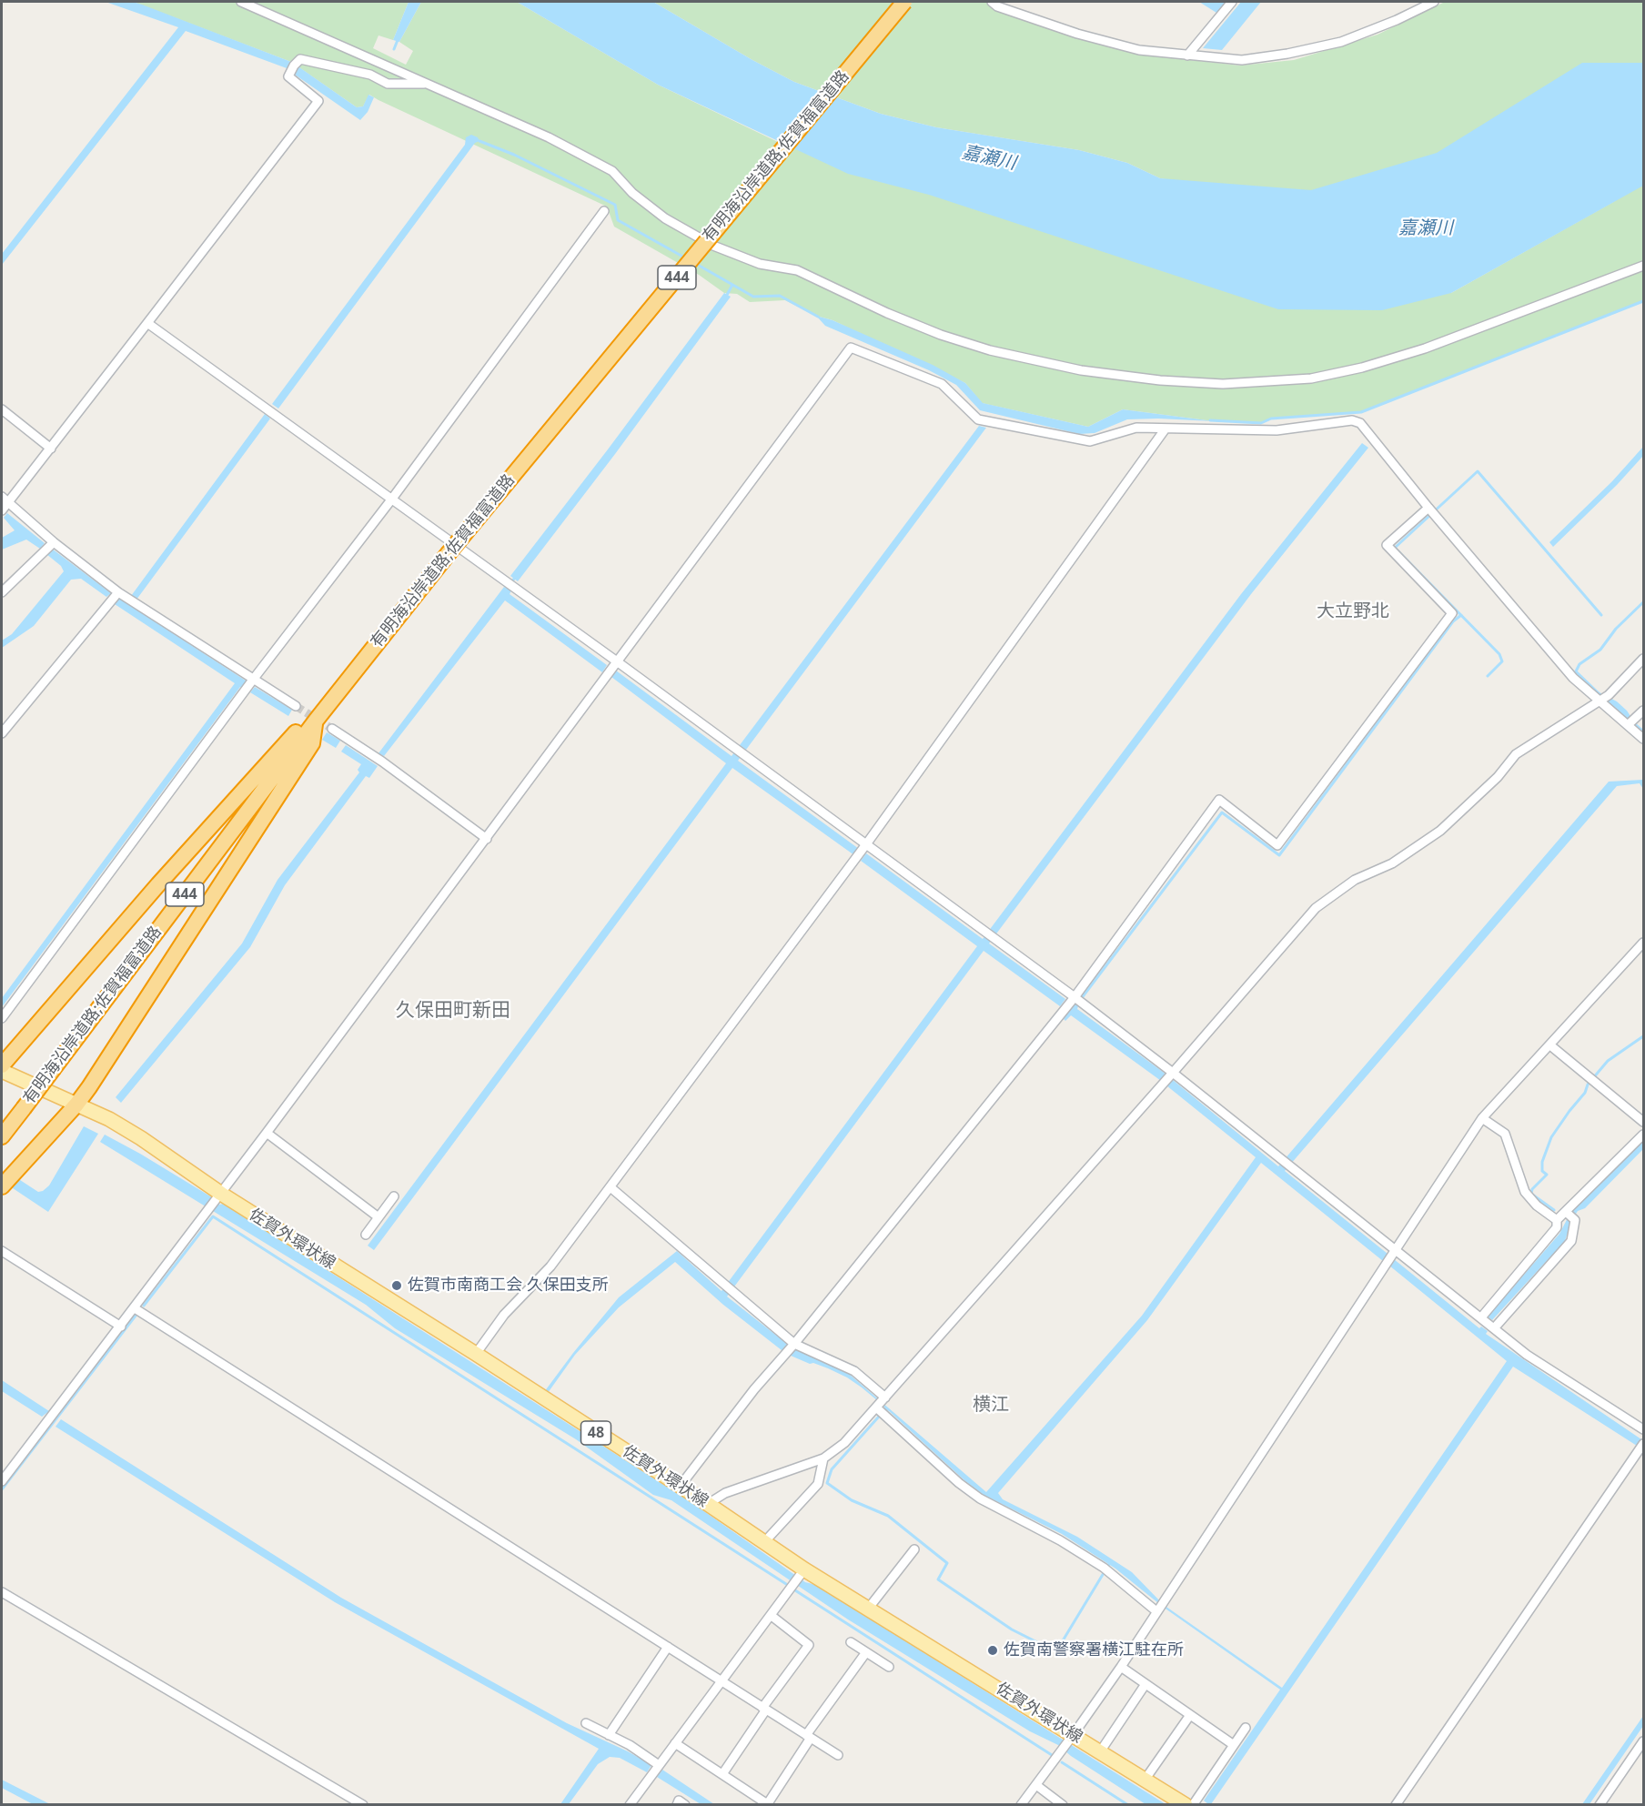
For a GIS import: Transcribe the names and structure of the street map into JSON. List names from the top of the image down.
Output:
{
  "streets": {
    "highway": ["有明海沿岸道路;佐賀福富道路", "444"],
    "main road": ["佐賀外環状線", "48"]
  },
  "districts": ["大立野北", "久保田町新田", "横江"],
  "water": ["嘉瀬川"],
  "places": ["佐賀市南商工会 久保田支所", "佐賀南警察署横江駐在所"]
}
